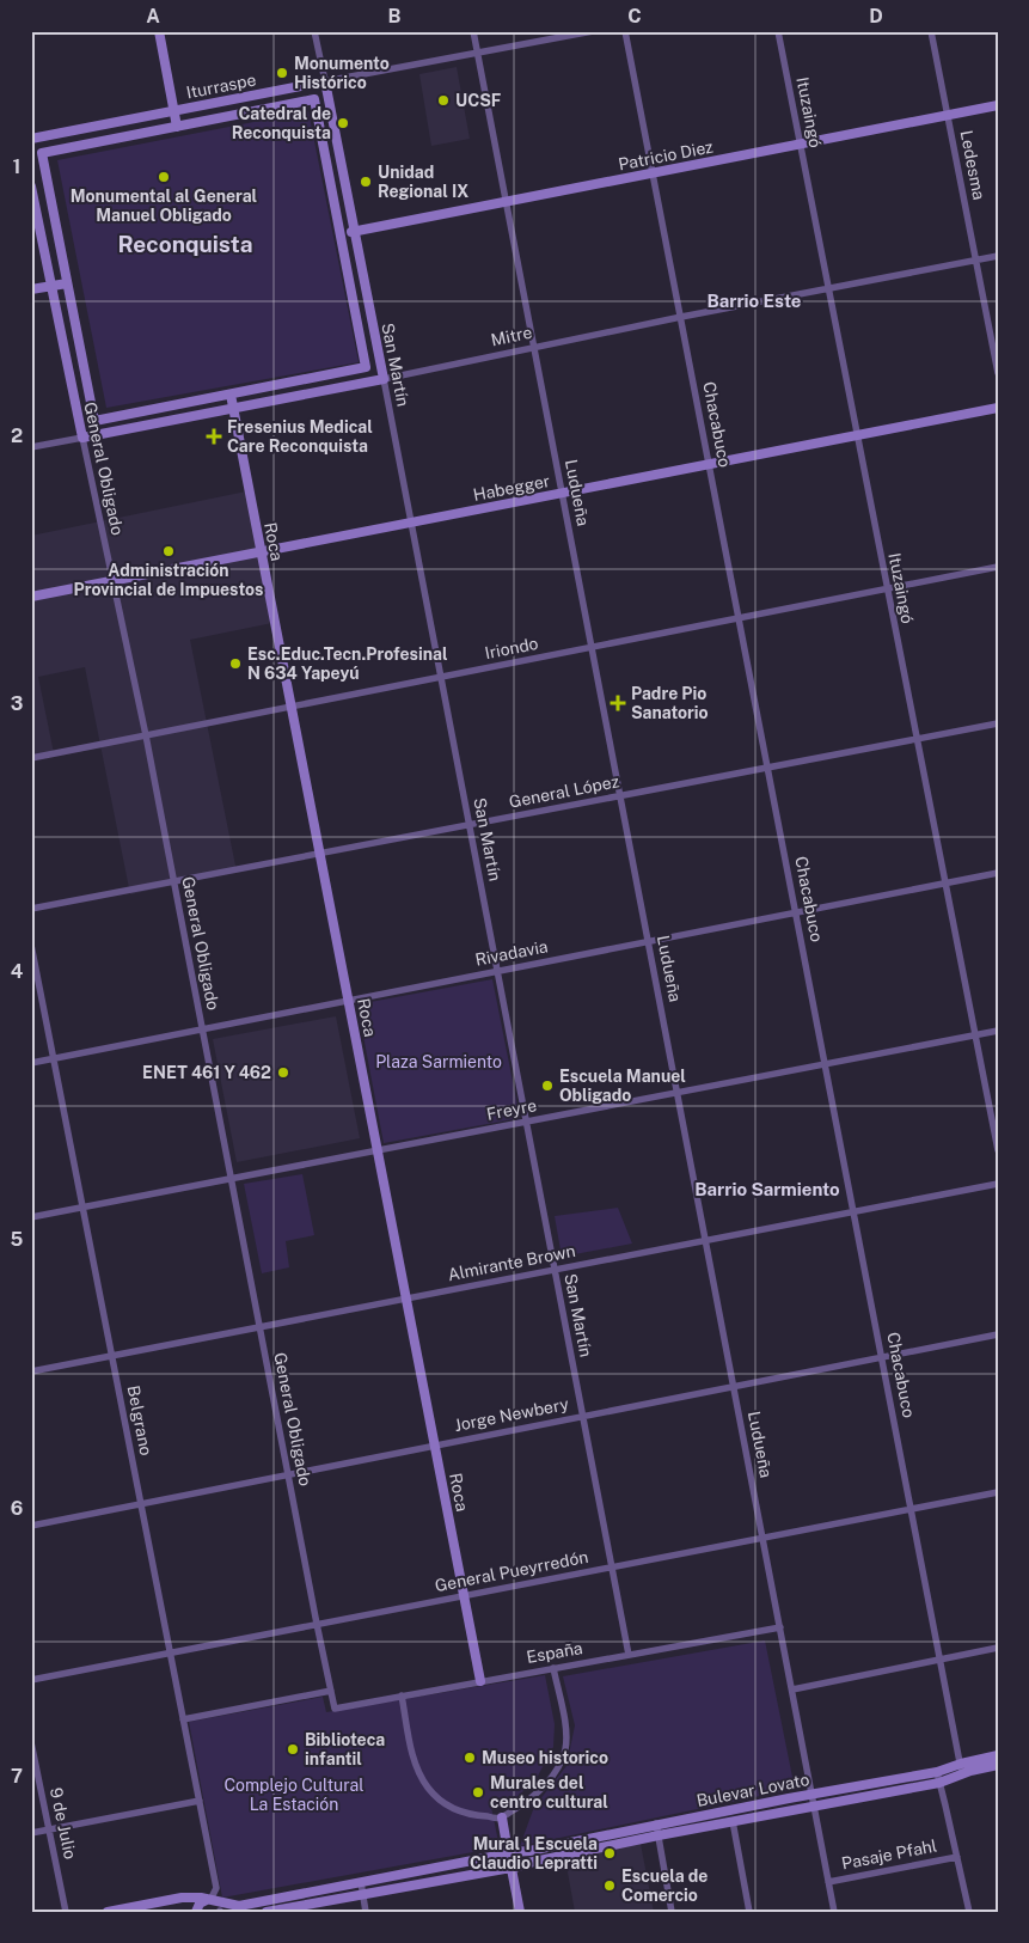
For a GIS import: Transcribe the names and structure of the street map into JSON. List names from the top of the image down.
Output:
{
  "streets": {
    "main road": [
      "Iturraspe",
      "Patricio Diez",
      "Mitre",
      "San Martín",
      "General Obligado",
      "Habegger",
      "Roca",
      "Bulevar Lovato"
    ],
    "street": [
      "Ituzaingó",
      "Ledesma",
      "Chacabuco",
      "Ludueña",
      "Iriondo",
      "General López",
      "Rivadavia",
      "Freyre",
      "Almirante Brown",
      "Jorge Newbery",
      "Belgrano",
      "General Pueyrredón",
      "España",
      "9 de Julio",
      "Pasaje Pfahl"
    ]
  },
  "crossings": [
    ["Iturraspe", "San Martín"],
    ["Iturraspe", "Ludueña"],
    ["Ituzaingó", "Patricio Diez"],
    ["Ituzaingó", "Mitre"],
    ["Ituzaingó", "Habegger"],
    ["Ituzaingó", "Iriondo"],
    ["Ituzaingó", "General López"],
    ["Ituzaingó", "Rivadavia"],
    ["Ituzaingó", "Freyre"],
    ["Patricio Diez", "Ledesma"],
    ["Patricio Diez", "San Martín"],
    ["Patricio Diez", "Chacabuco"],
    ["Patricio Diez", "Ludueña"],
    ["Ledesma", "Mitre"],
    ["Mitre", "San Martín"],
    ["Mitre", "Chacabuco"],
    ["Mitre", "General Obligado"],
    ["Mitre", "Ludueña"],
    ["Mitre", "Roca"],
    ["San Martín", "Habegger"],
    ["San Martín", "Roca"],
    ["San Martín", "Iriondo"],
    ["San Martín", "General López"],
    ["San Martín", "Rivadavia"],
    ["San Martín", "Freyre"],
    ["San Martín", "Almirante Brown"],
    ["San Martín", "Jorge Newbery"],
    ["San Martín", "General Pueyrredón"],
    ["San Martín", "España"],
    ["Chacabuco", "Habegger"],
    ["Chacabuco", "Iriondo"],
    ["Chacabuco", "General López"],
    ["Chacabuco", "Rivadavia"],
    ["Chacabuco", "Freyre"],
    ["Chacabuco", "Almirante Brown"],
    ["Chacabuco", "Jorge Newbery"],
    ["Chacabuco", "General Pueyrredón"],
    ["Chacabuco", "Bulevar Lovato"],
    ["General Obligado", "Habegger"],
    ["General Obligado", "Iriondo"],
    ["General Obligado", "General López"],
    ["General Obligado", "Rivadavia"],
    ["General Obligado", "Freyre"],
    ["General Obligado", "Almirante Brown"],
    ["General Obligado", "Jorge Newbery"],
    ["General Obligado", "General Pueyrredón"],
    ["General Obligado", "España"],
    ["Habegger", "Ludueña"],
    ["Habegger", "Roca"],
    ["Ludueña", "Iriondo"],
    ["Ludueña", "General López"],
    ["Ludueña", "Rivadavia"],
    ["Ludueña", "Freyre"],
    ["Ludueña", "Almirante Brown"],
    ["Ludueña", "Jorge Newbery"],
    ["Ludueña", "General Pueyrredón"],
    ["Ludueña", "España"],
    ["Ludueña", "Bulevar Lovato"],
    ["Ludueña", "Pasaje Pfahl"],
    ["Roca", "Iriondo"],
    ["Roca", "General López"],
    ["Roca", "Rivadavia"],
    ["Roca", "Freyre"],
    ["Roca", "Almirante Brown"],
    ["Roca", "Jorge Newbery"],
    ["Roca", "General Pueyrredón"],
    ["Roca", "España"],
    ["Rivadavia", "Belgrano"],
    ["Freyre", "Belgrano"],
    ["Almirante Brown", "Belgrano"],
    ["Jorge Newbery", "Belgrano"],
    ["Belgrano", "General Pueyrredón"],
    ["Belgrano", "Bulevar Lovato"]
  ],
  "districts": ["Reconquista", "Barrio Este", "Barrio Sarmiento"],
  "parks": ["Plaza Sarmiento", "Complejo Cultural La Estación"],
  "places": {
    "other": [
      "Monumento Histórico",
      "UCSF",
      "Catedral de Reconquista",
      "Monumental al General Manuel Obligado",
      "Unidad Regional IX",
      "Administración Provincial de Impuestos",
      "Esc.Educ.Tecn.Profesinal N 634 Yapeyú",
      "ENET 461 Y 462",
      "Escuela Manuel Obligado",
      "Biblioteca infantil",
      "Museo historico",
      "Murales del centro cultural",
      "Mural 1 Escuela Claudio Lepratti",
      "Escuela de Comercio"
    ],
    "health": ["Fresenius Medical Care Reconquista", "Padre Pio Sanatorio"]
  },
  "grid": {
    "columns": [
      "A",
      "B",
      "C",
      "D"
    ],
    "rows": [
      "1",
      "2",
      "3",
      "4",
      "5",
      "6",
      "7"
    ]
  }
}
